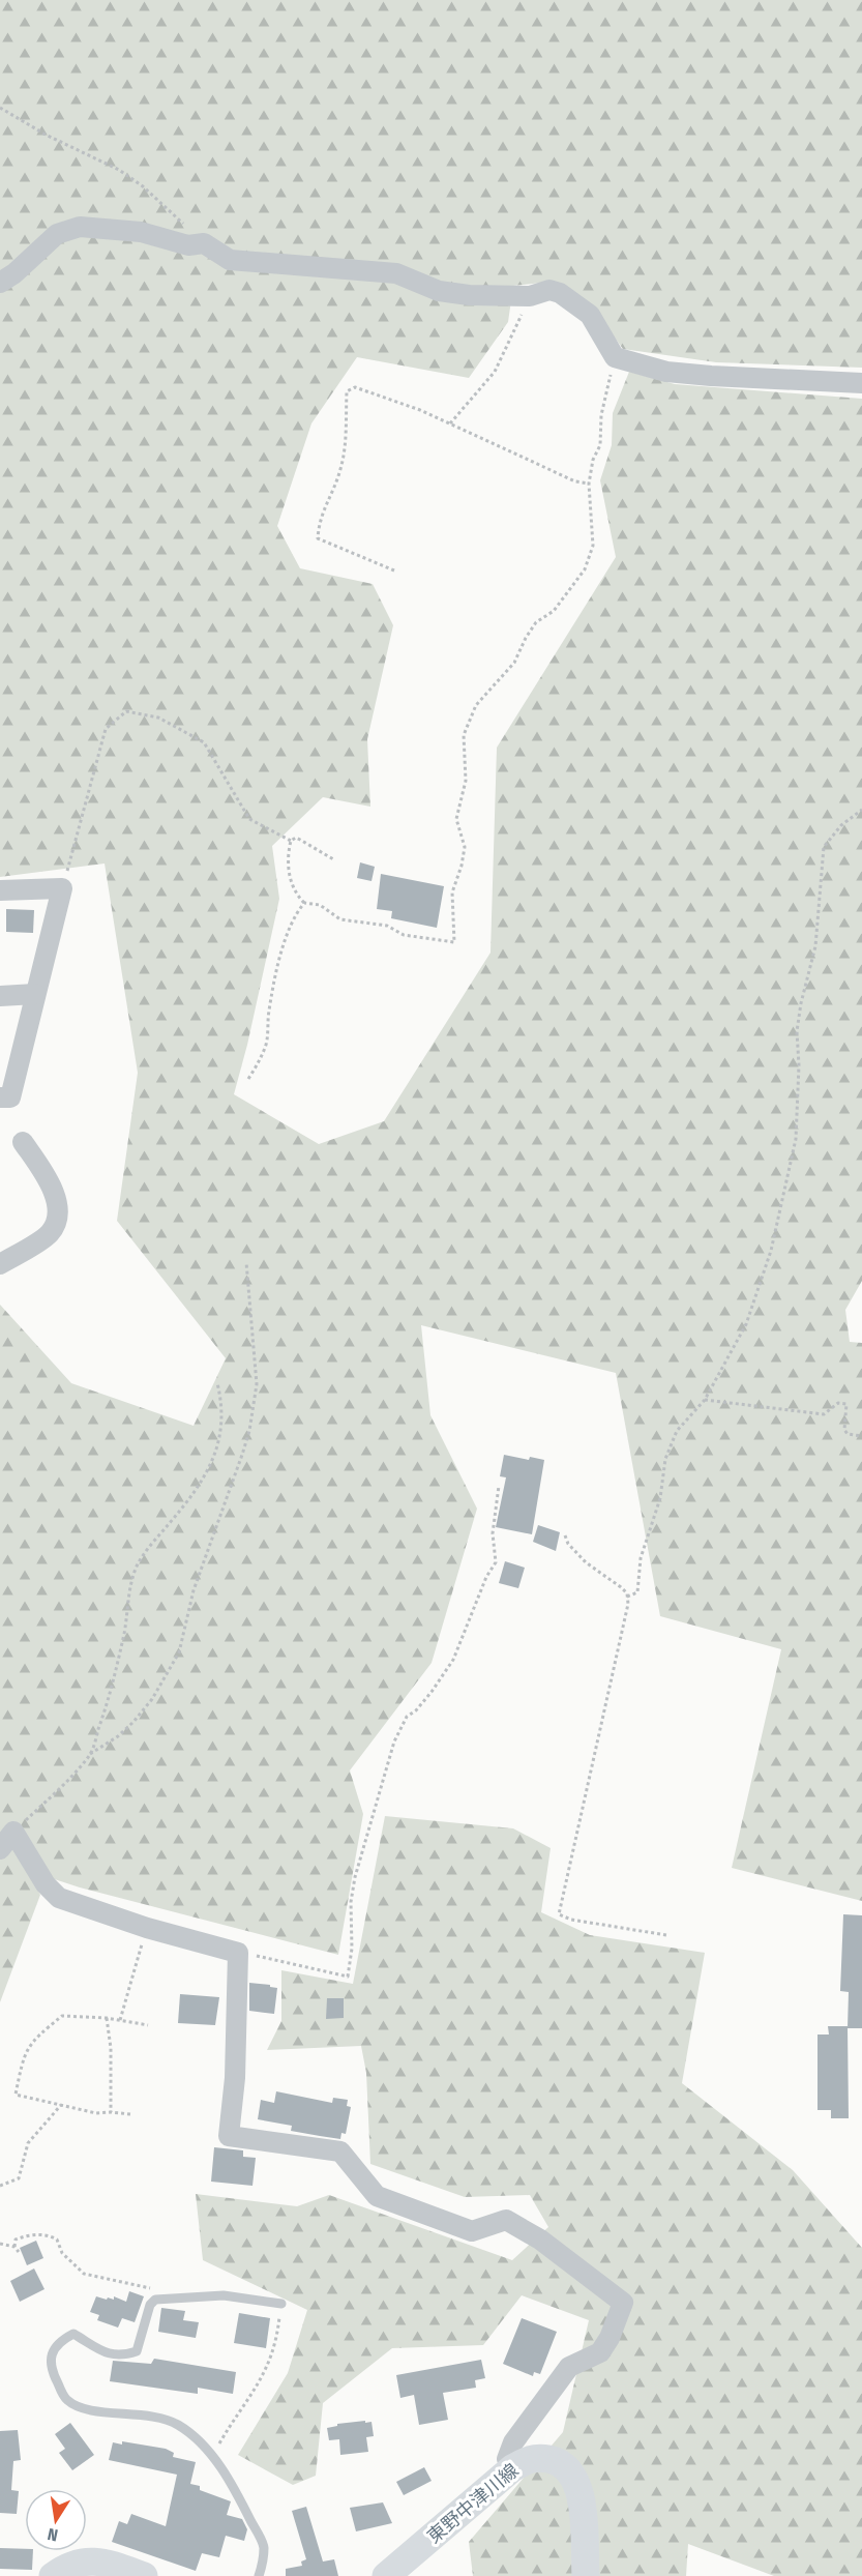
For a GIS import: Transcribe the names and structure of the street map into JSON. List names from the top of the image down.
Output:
{
  "streets": {
    "main road": ["東野中津川線"]
  },
  "north": "bottom"
}
